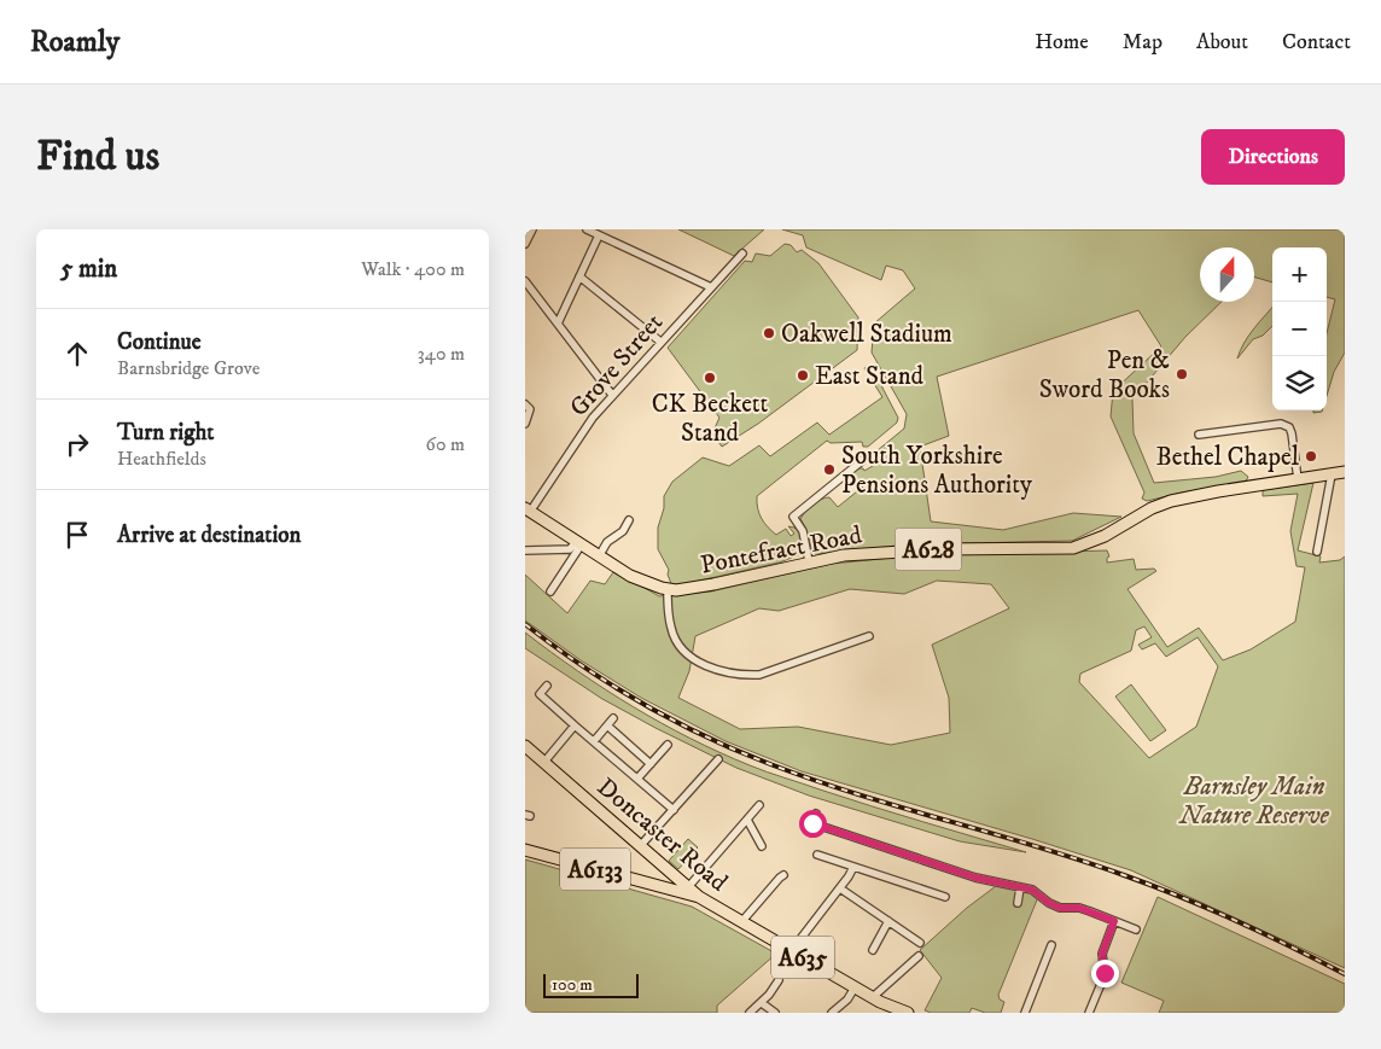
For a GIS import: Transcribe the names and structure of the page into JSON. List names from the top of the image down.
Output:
{
  "streets": {
    "highway": [
      "Pontefract Road",
      "A628",
      "Doncaster Road",
      "A6133",
      "A635"
    ],
    "street": ["Grove Street"]
  },
  "crossings": [
    ["Grove Street", "Pontefract Road"],
    ["Doncaster Road", "A6133"]
  ],
  "parks": ["Barnsley Main Nature Reserve"],
  "places": [
    "Oakwell Stadium",
    "Pen & Sword Books",
    "East Stand",
    "CK Beckett Stand",
    "Bethel Chapel",
    "South Yorkshire Pensions Authority"
  ],
  "scale_bar": "100 m",
  "north": "top",
  "page": {
    "header": "Roamly",
    "nav": [
      "Home",
      "Map",
      "About",
      "Contact"
    ],
    "buttons": "Directions",
    "title": "Find us",
    "heading": ["5 min", "Walk · 400 m"],
    "map_buttons": ["+", "−"],
    "list": [
      ["Continue", "Barnsbridge Grove", "340 m"],
      ["Turn right", "Heathfields", "60 m"],
      "Arrive at destination"
    ],
    "scale": "100 m"
  }
}
